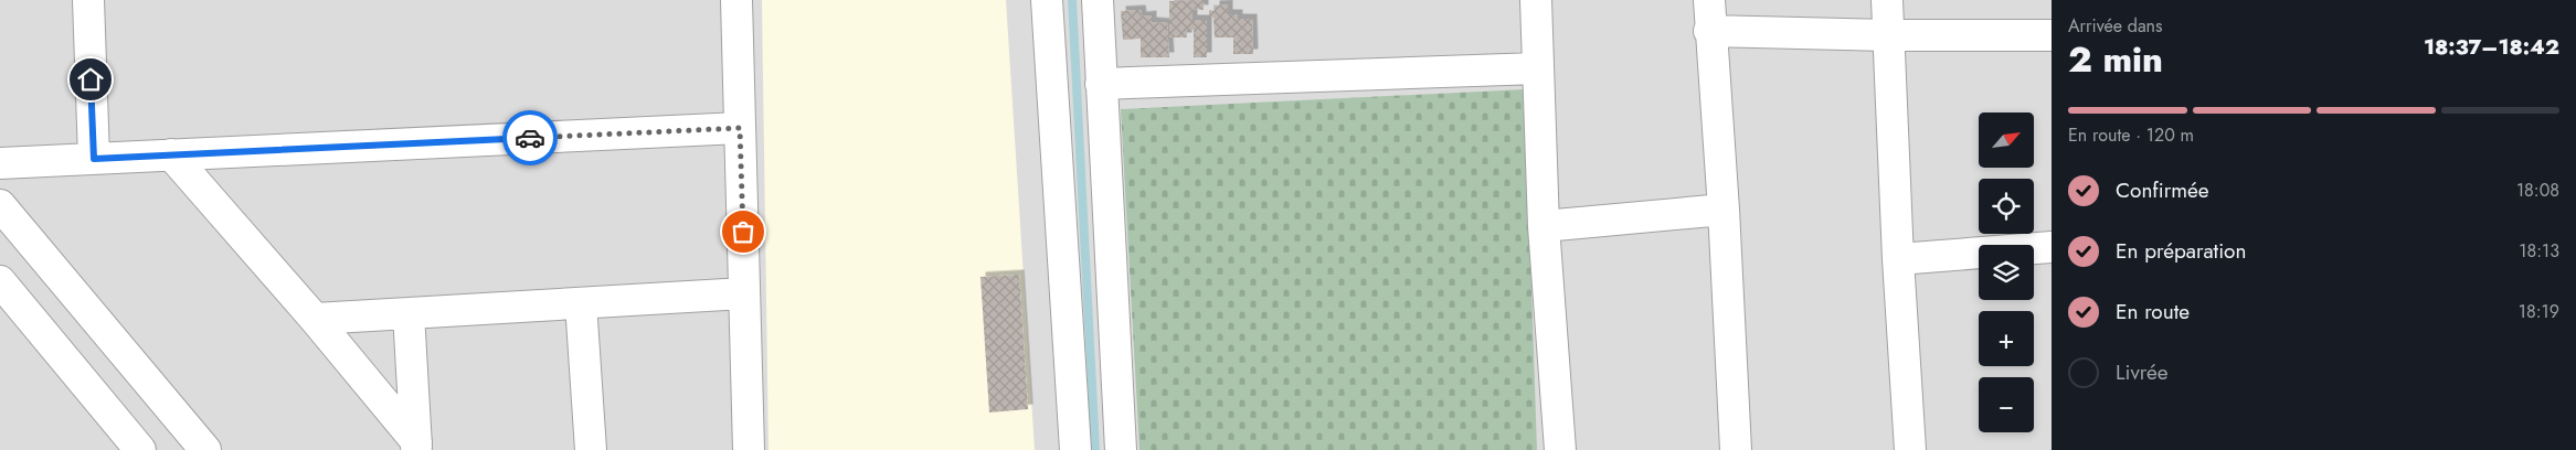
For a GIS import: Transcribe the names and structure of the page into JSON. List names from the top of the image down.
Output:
{
  "north": "top right",
  "page": {
    "heading": ["2 min", "Arrivée dans", "18:37–18:42"],
    "bar": "En route · 120 m",
    "map_buttons": ["+", "−"],
    "list": [
      ["Confirmée", "18:08"],
      ["En préparation", "18:13"],
      ["En route", "18:19"],
      "Livrée"
    ]
  }
}
